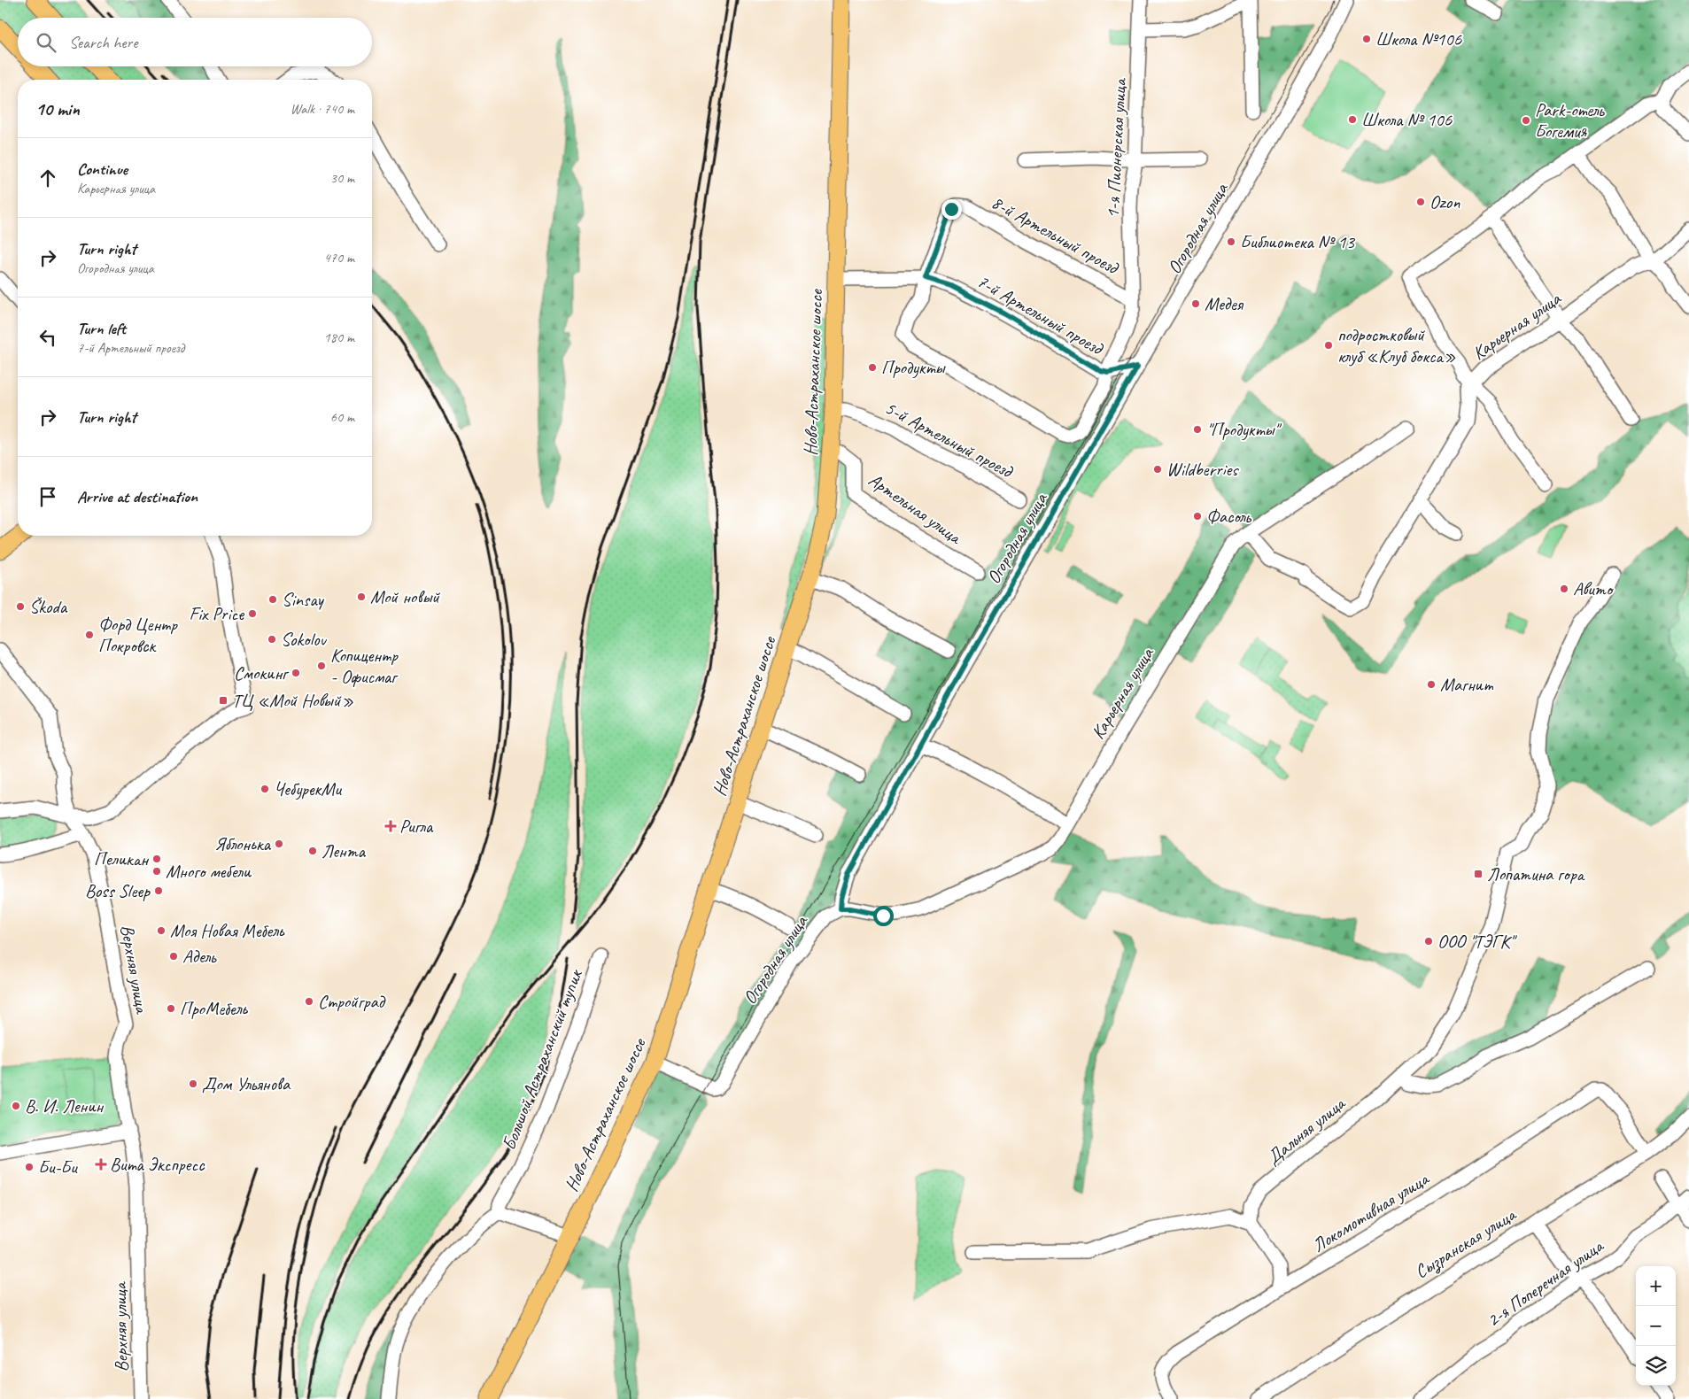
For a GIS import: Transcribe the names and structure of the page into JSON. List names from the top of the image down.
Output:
{
  "streets": {
    "main road": ["Ново-Астраханское шоссе"],
    "street": [
      "1-я Пионерская улица",
      "Огородная улица",
      "8-й Артельный проезд",
      "7-й Артельный проезд",
      "Карьерная улица",
      "5-й Артельный проезд",
      "Артельная улица",
      "Верхняя улица",
      "Большой Астраханский тупик",
      "Дальняя улица",
      "Локомотивная улица",
      "Сызранская улица",
      "2-я Поперечная улица"
    ]
  },
  "crossings": [
    ["1-я Пионерская улица", "8-й Артельный проезд"],
    ["1-я Пионерская улица", "7-й Артельный проезд"],
    ["Огородная улица", "7-й Артельный проезд"],
    ["Огородная улица", "Карьерная улица"],
    ["Огородная улица", "Ново-Астраханское шоссе"],
    ["8-й Артельный проезд", "7-й Артельный проезд"],
    ["7-й Артельный проезд", "Ново-Астраханское шоссе"],
    ["Ново-Астраханское шоссе", "5-й Артельный проезд"],
    ["Ново-Астраханское шоссе", "Артельная улица"],
    ["Локомотивная улица", "Сызранская улица"]
  ],
  "places": {
    "other": [
      "Школа №106",
      "Школа № 106",
      "Park-отель Богемия",
      "Ozon",
      "Библиотека № 13",
      "Медея",
      "подростковый клуб «Клуб бокса»",
      "Продукты",
      "\"Продукты\"",
      "Wildberries",
      "Фасоль",
      "Авито",
      "Мой новый",
      "Sinsay",
      "Škoda",
      "Fix Price",
      "Форд Центр Покровск",
      "Sokolov",
      "Копицентр - Офисмаг",
      "Смокинг",
      "Магнит",
      "ЧебурекМи",
      "Яблонька",
      "Лента",
      "Пеликан",
      "Много мебели",
      "Boss Sleep",
      "Моя Новая Мебель",
      "ООО \"ТЭГК\"",
      "Адель",
      "Стройград",
      "ПроМебель",
      "Дом Ульянова",
      "В. И. Ленин",
      "Би-Би"
    ],
    "transit": ["ТЦ «Мой Новый»", "Лопатина гора"],
    "health": ["Ригла", "Вита Экспресс"]
  },
  "page": {
    "search": "Search here",
    "heading": ["10 min", "Walk · 740 m"],
    "list": [
      ["Continue", "Карьерная улица", "30 m"],
      ["Turn right", "Огородная улица", "470 m"],
      ["Turn left", "7-й Артельный проезд", "180 m"],
      ["Turn right", "60 m"],
      "Arrive at destination"
    ],
    "map_buttons": ["+", "−"]
  }
}
